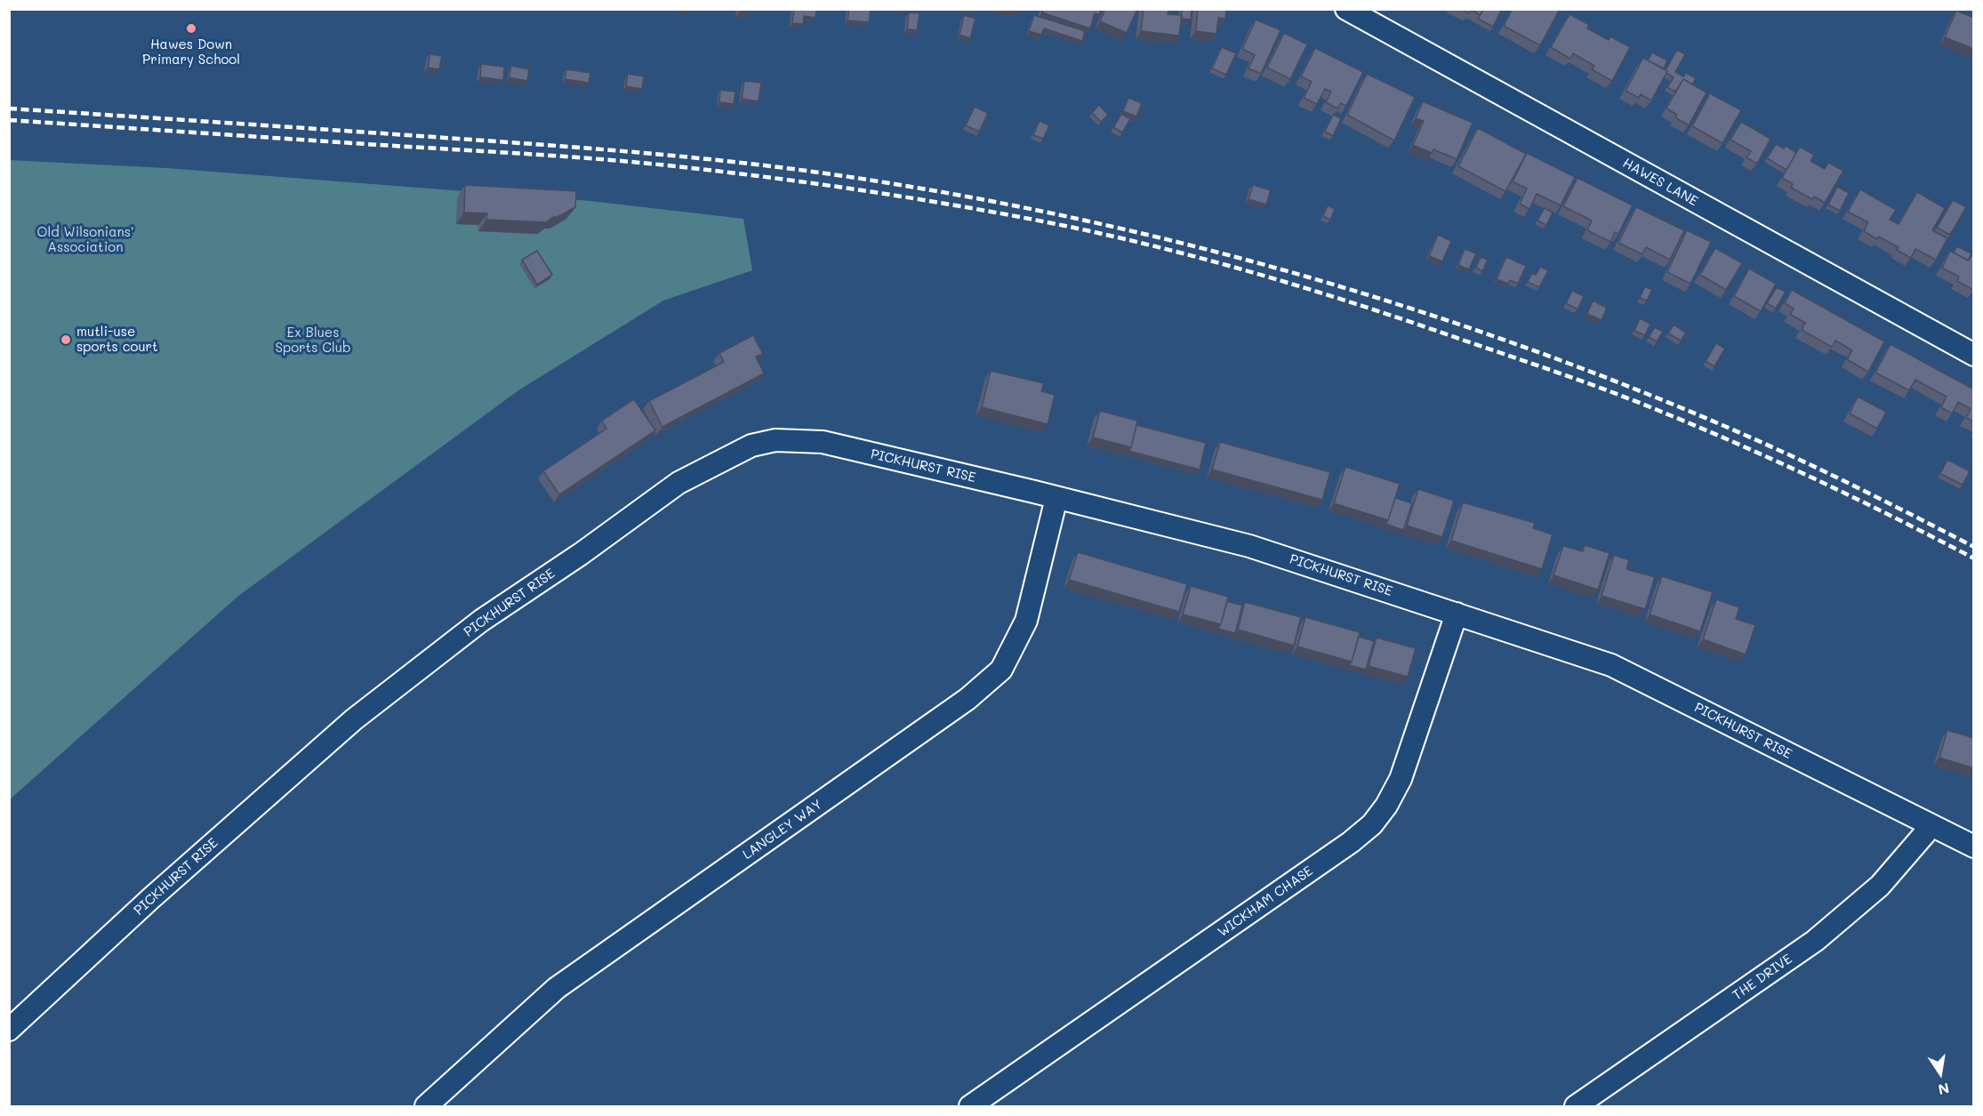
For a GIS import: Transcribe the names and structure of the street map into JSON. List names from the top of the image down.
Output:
{
  "streets": {
    "street": [
      "HAWES LANE",
      "PICKHURST RISE",
      "LANGLEY WAY",
      "WICKHAM CHASE",
      "THE DRIVE"
    ]
  },
  "crossings": [
    ["PICKHURST RISE", "LANGLEY WAY"],
    ["PICKHURST RISE", "WICKHAM CHASE"],
    ["PICKHURST RISE", "THE DRIVE"]
  ],
  "parks": ["Old Wilsonians' Association", "Ex Blues Sports Club"],
  "places": ["Hawes Down Primary School", "mutli-use sports court"],
  "north": "bottom"
}
